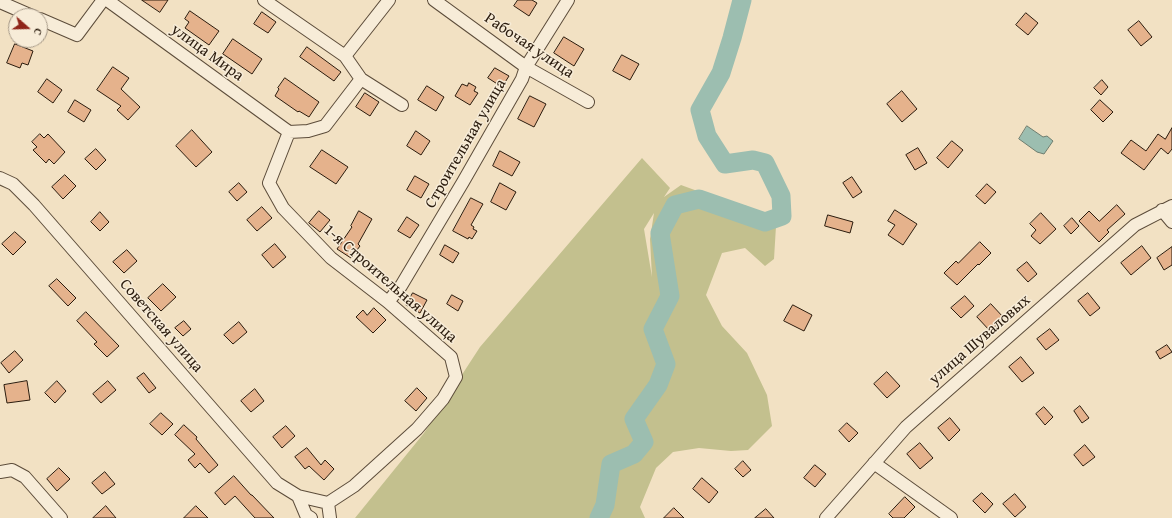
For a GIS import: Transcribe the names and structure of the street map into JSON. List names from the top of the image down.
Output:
{
  "streets": {
    "street": [
      "Рабочая улица",
      "улица Мира",
      "Строительная улица",
      "1-я Строительная улица",
      "Советская улица",
      "улица Шуваловых"
    ]
  },
  "crossings": [
    ["Рабочая улица", "Строительная улица"],
    ["улица Мира", "1-я Строительная улица"],
    ["Строительная улица", "1-я Строительная улица"],
    ["1-я Строительная улица", "Советская улица"]
  ],
  "north": "right"
}
